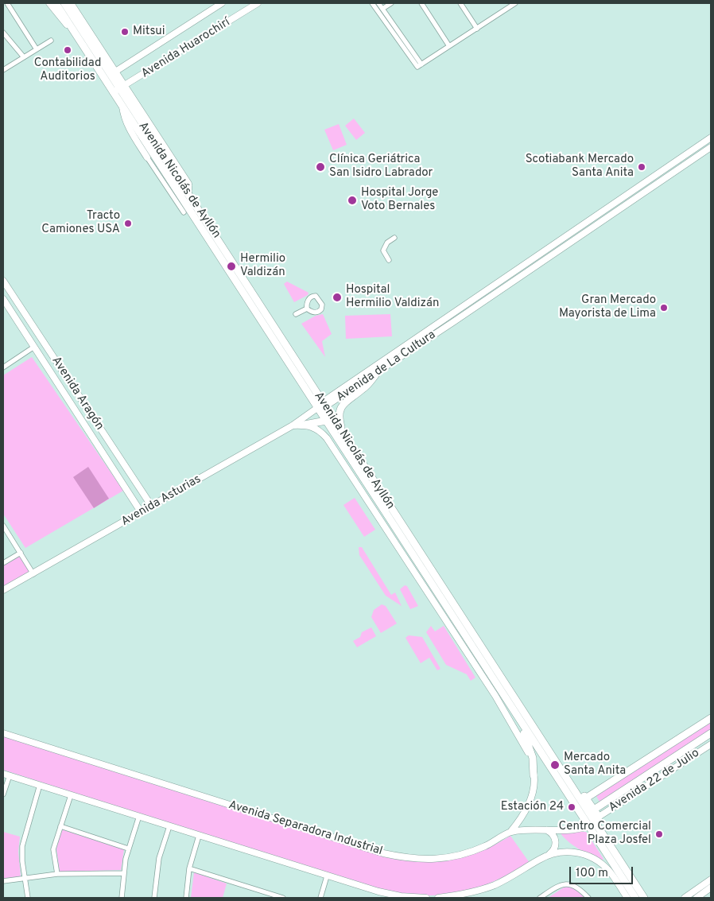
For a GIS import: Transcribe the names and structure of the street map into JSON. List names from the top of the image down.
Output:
{
  "streets": {
    "main road": [
      "Avenida Huarochirí",
      "Avenida Nicolás de Ayllón",
      "Avenida de La Cultura",
      "Avenida Aragón",
      "Avenida Asturias",
      "Avenida 22 de Julio",
      "Avenida Separadora Industrial"
    ]
  },
  "crossings": [
    ["Avenida Huarochirí", "Avenida Nicolás de Ayllón"],
    ["Avenida Nicolás de Ayllón", "Avenida de La Cultura"],
    ["Avenida Nicolás de Ayllón", "Avenida Asturias"],
    ["Avenida Nicolás de Ayllón", "Avenida 22 de Julio"],
    ["Avenida Nicolás de Ayllón", "Avenida Separadora Industrial"],
    ["Avenida de La Cultura", "Avenida Asturias"],
    ["Avenida Aragón", "Avenida Asturias"],
    ["Avenida 22 de Julio", "Avenida Separadora Industrial"]
  ],
  "places": [
    "Mitsui",
    "Contabilidad Auditorios",
    "Clínica Geriátrica San Isidro Labrador",
    "Scotiabank Mercado Santa Anita",
    "Hospital Jorge Voto Bernales",
    "Tracto Camiones USA",
    "Hermilio Valdizán",
    "Hospital Hermilio Valdizán",
    "Gran Mercado Mayorista de Lima",
    "Mercado Santa Anita",
    "Estación 24",
    "Centro Comercial Plaza Josfel"
  ],
  "scale_bar": "100 m"
}
